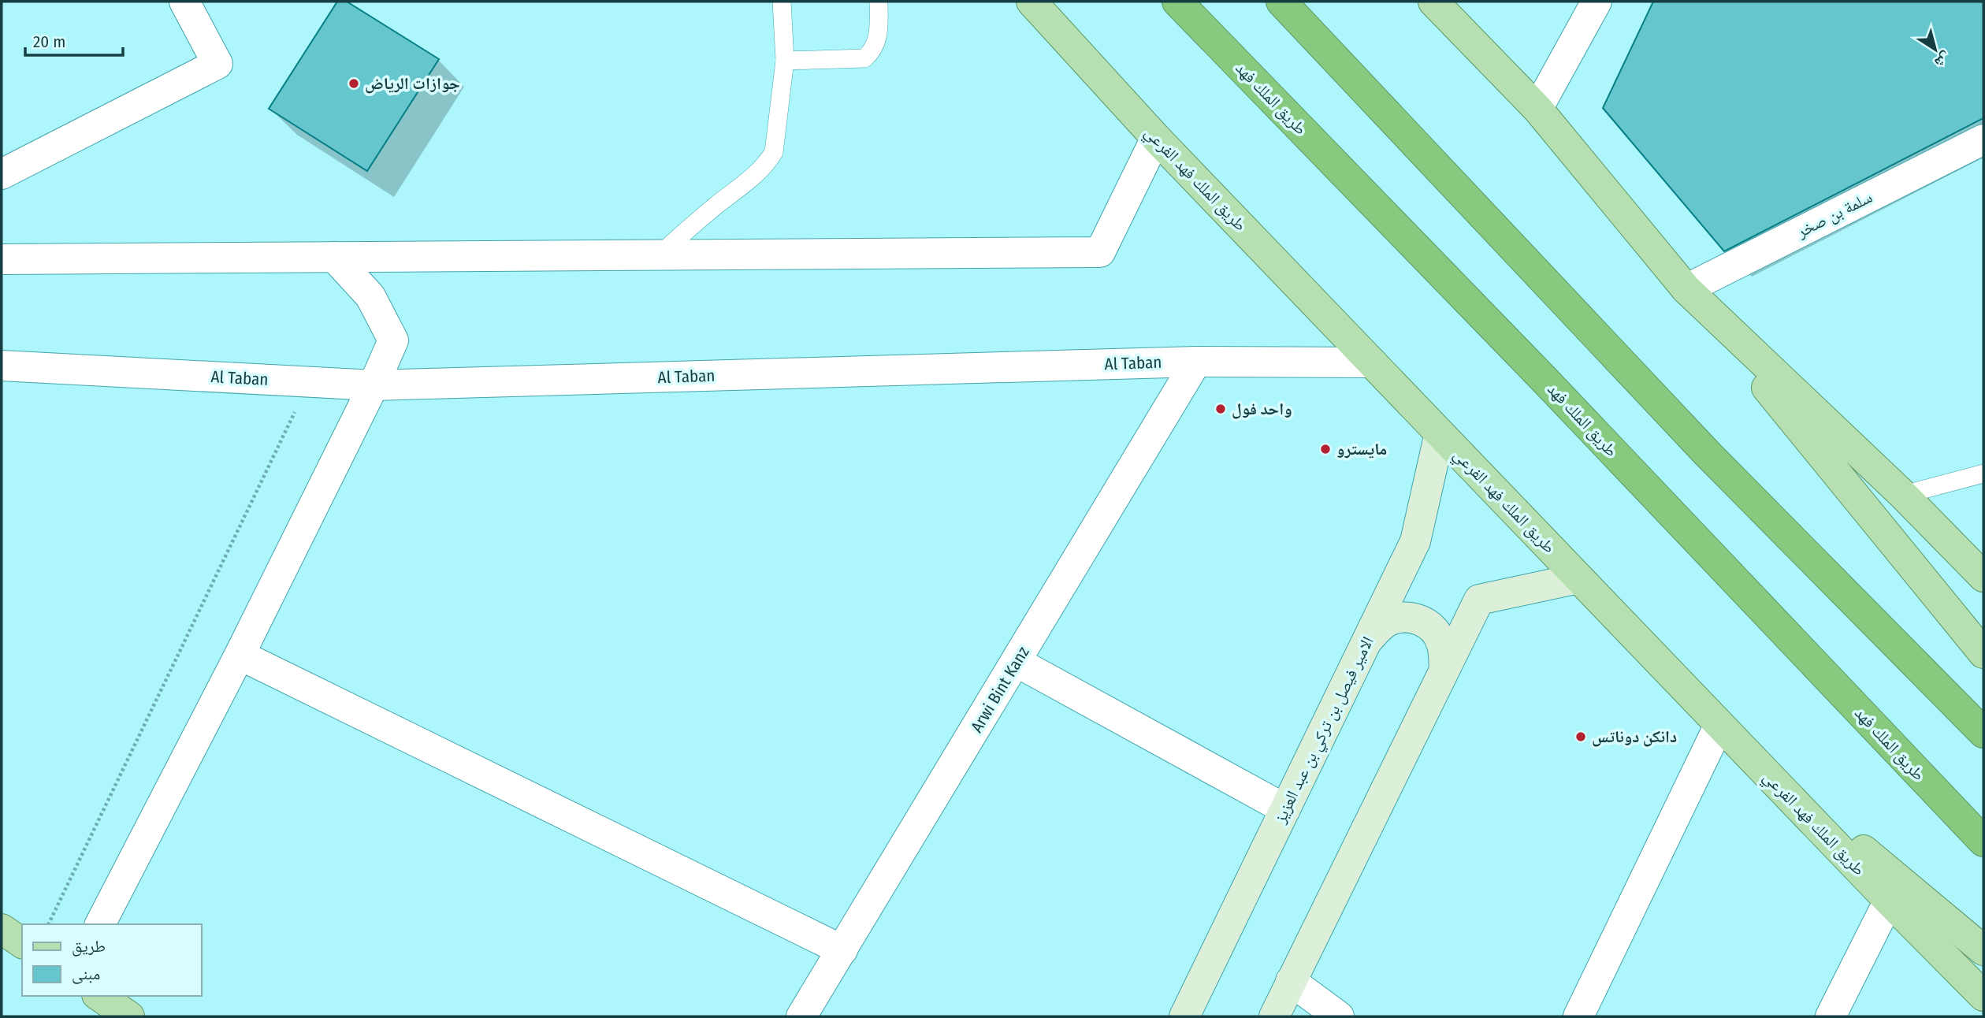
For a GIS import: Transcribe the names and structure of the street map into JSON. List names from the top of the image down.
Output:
{
  "streets": {
    "highway": ["طريق الملك فهد"],
    "main road": ["طريق الملك فهد الفرعي", "الامير فيصل بن تركي بن عبد العزيز"],
    "street": ["سلمة بن صخر", "Al Taban", "Arwi Bint Kanz"]
  },
  "crossings": [
    ["طريق الملك فهد الفرعي", "Al Taban"],
    ["طريق الملك فهد الفرعي", "الامير فيصل بن تركي بن عبد العزيز"],
    ["Al Taban", "Arwi Bint Kanz"]
  ],
  "places": [
    "جوازات الرياض",
    "واحد فول",
    "مايسترو",
    "دانكن دوناتس"
  ],
  "legend": ["طريق", "مبنى"],
  "scale_bar": "20 m",
  "north": "bottom right"
}
